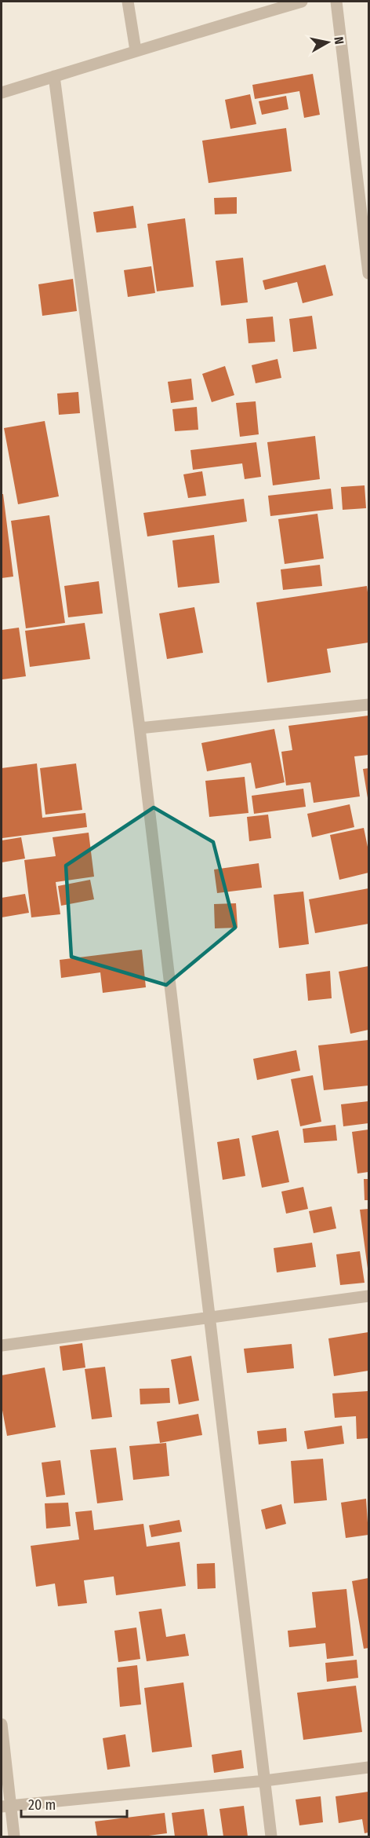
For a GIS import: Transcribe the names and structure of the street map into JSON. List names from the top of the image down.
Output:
{
  "scale_bar": "20 m",
  "north": "right"
}
